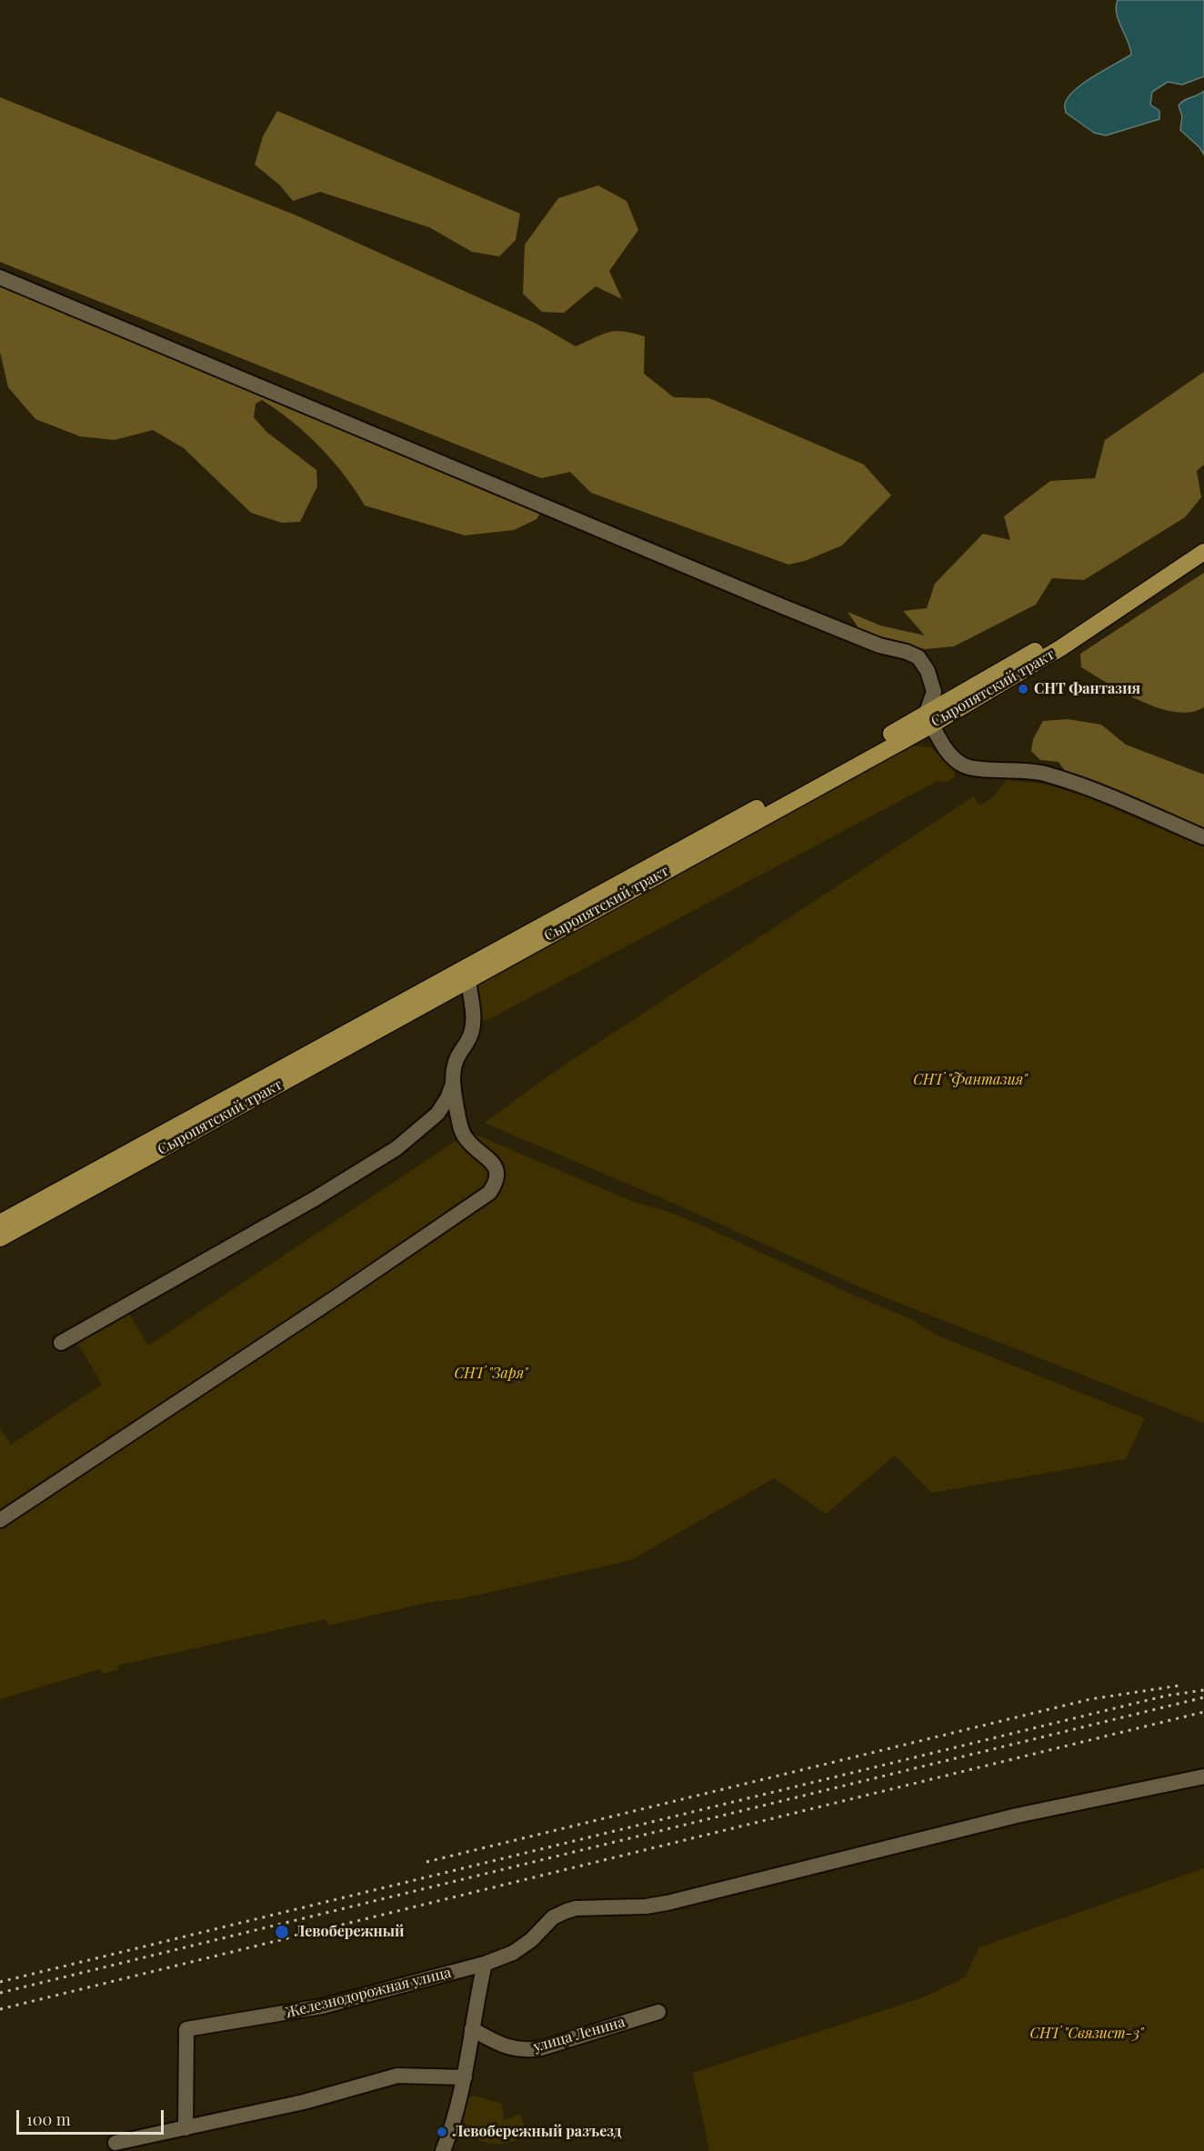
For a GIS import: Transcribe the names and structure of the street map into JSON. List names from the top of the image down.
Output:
{
  "streets": {
    "main road": ["Сыропятский тракт"],
    "street": ["Железнодорожная улица", "улица Ленина"]
  },
  "parks": ["СНТ \"Фантазия\"", "СНТ \"Заря\"", "СНТ \"Связист-3\""],
  "places": ["СНТ Фантазия", "Левобережный", "Левобережный разъезд"],
  "scale_bar": "100 m"
}
